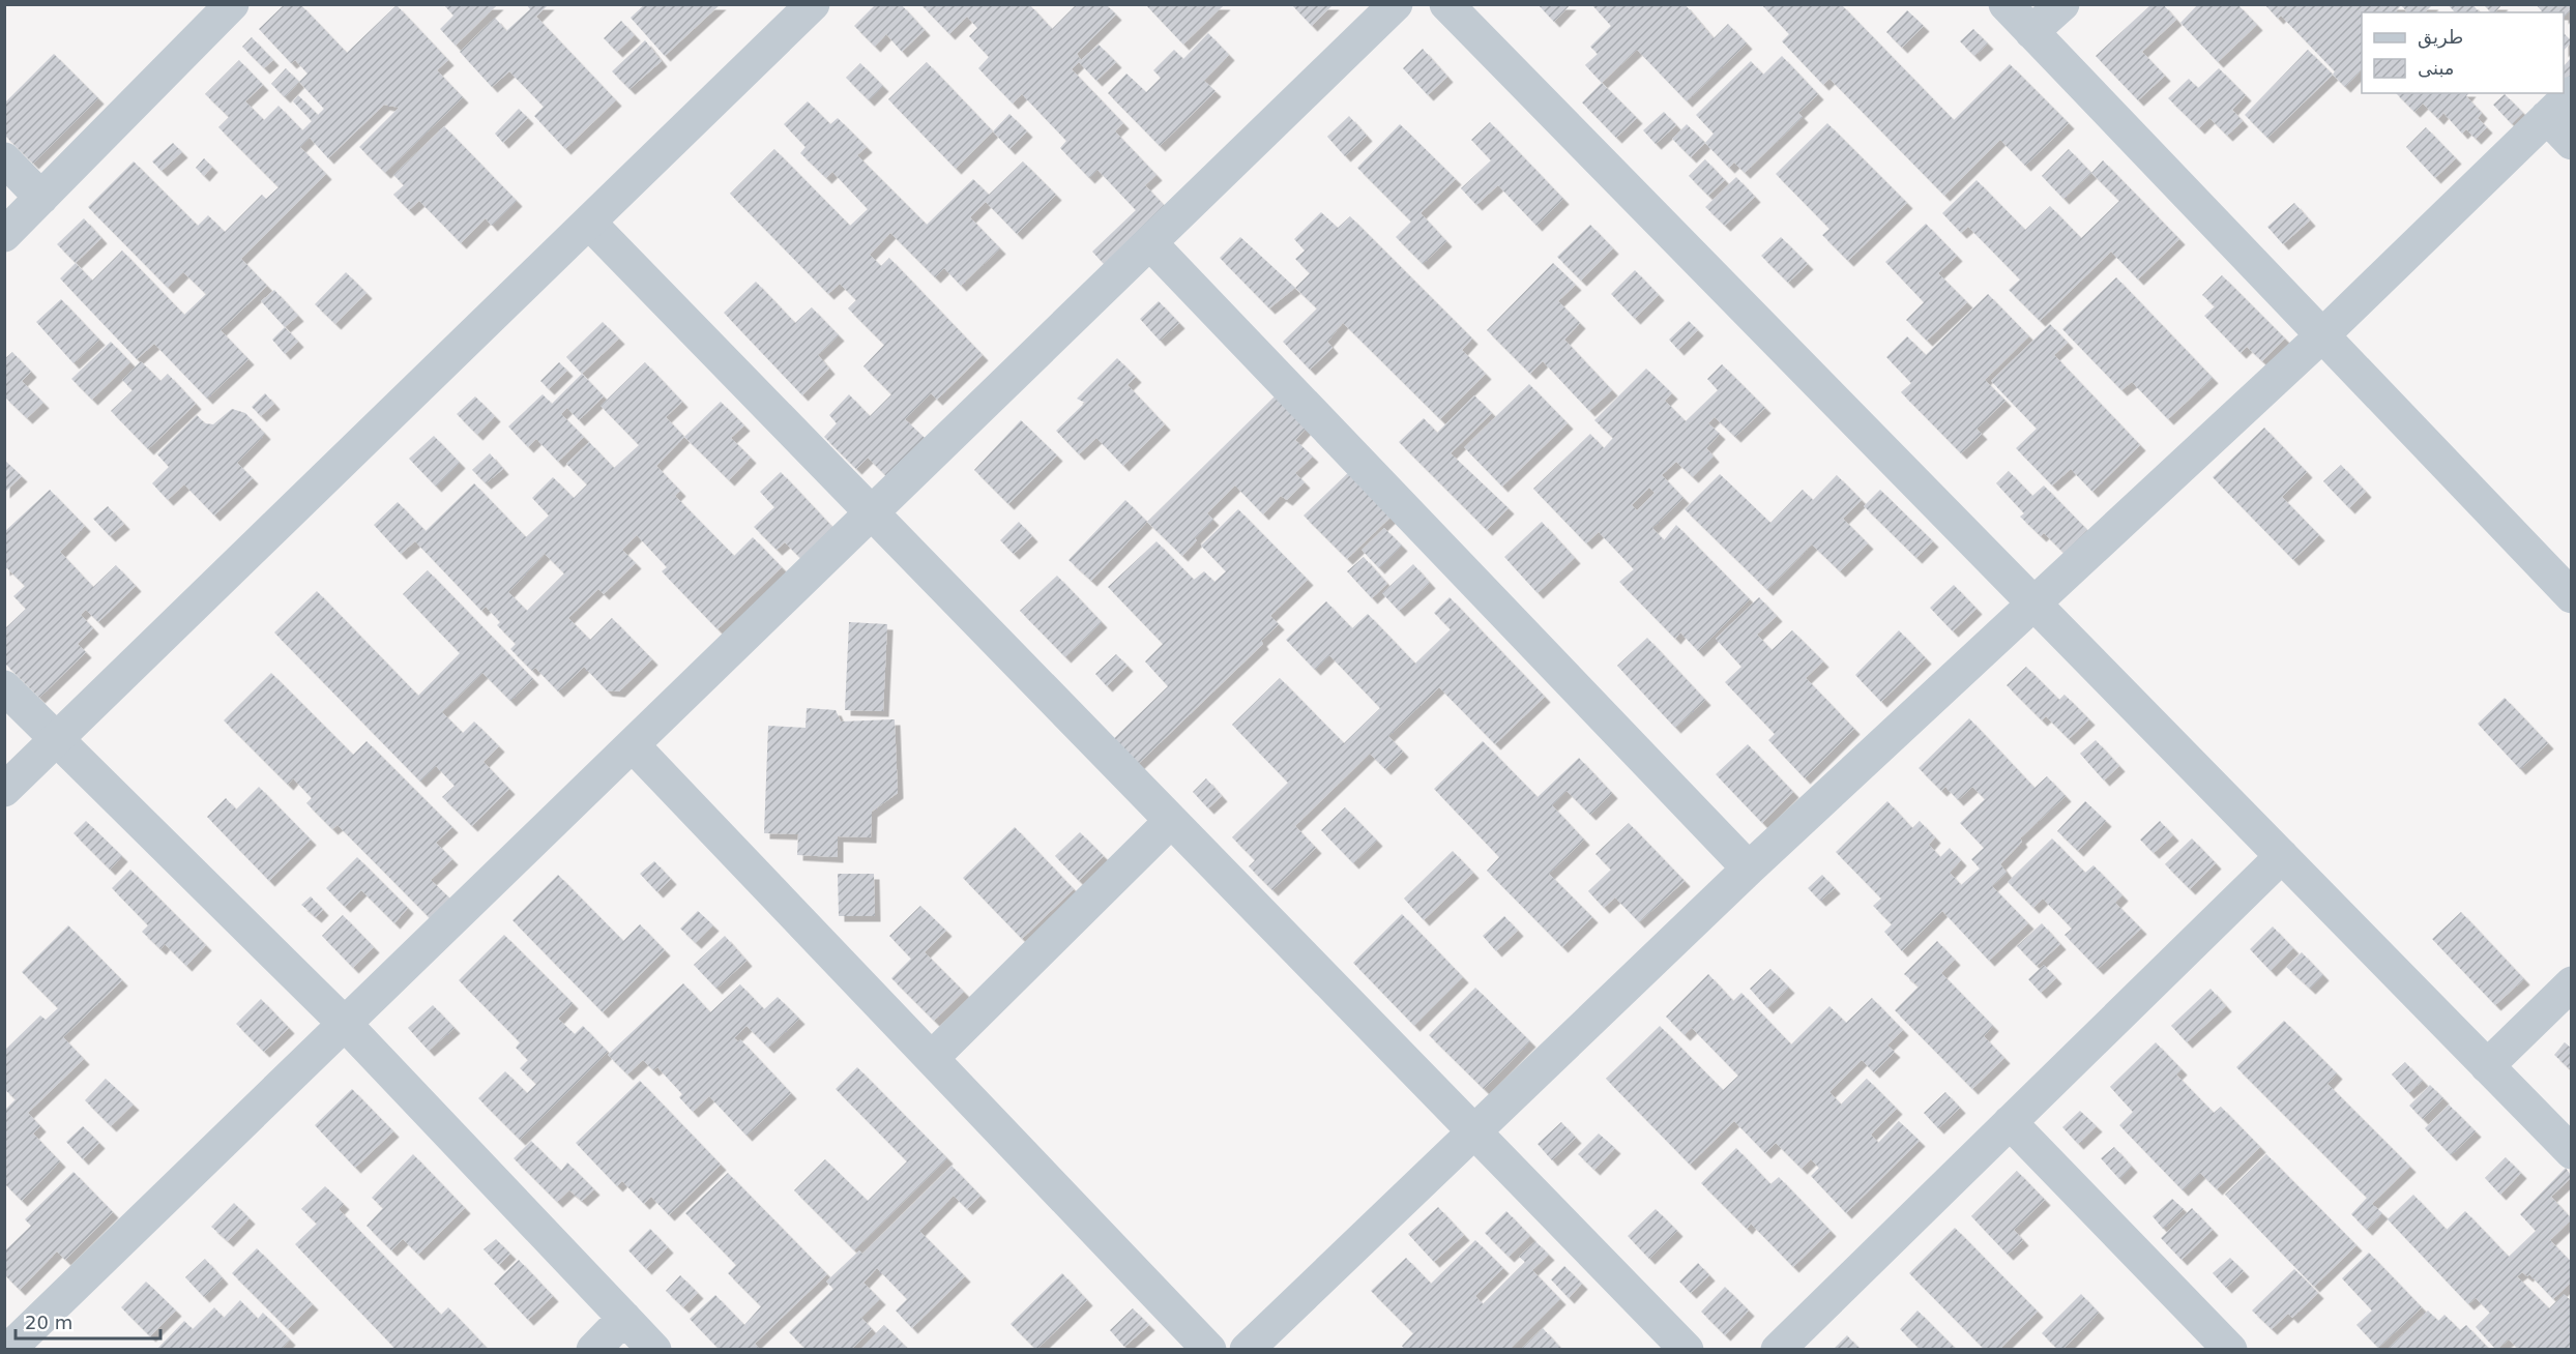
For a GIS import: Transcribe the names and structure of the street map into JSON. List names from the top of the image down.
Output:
{
  "legend": ["طريق", "مبنى"],
  "scale_bar": "20 m"
}
